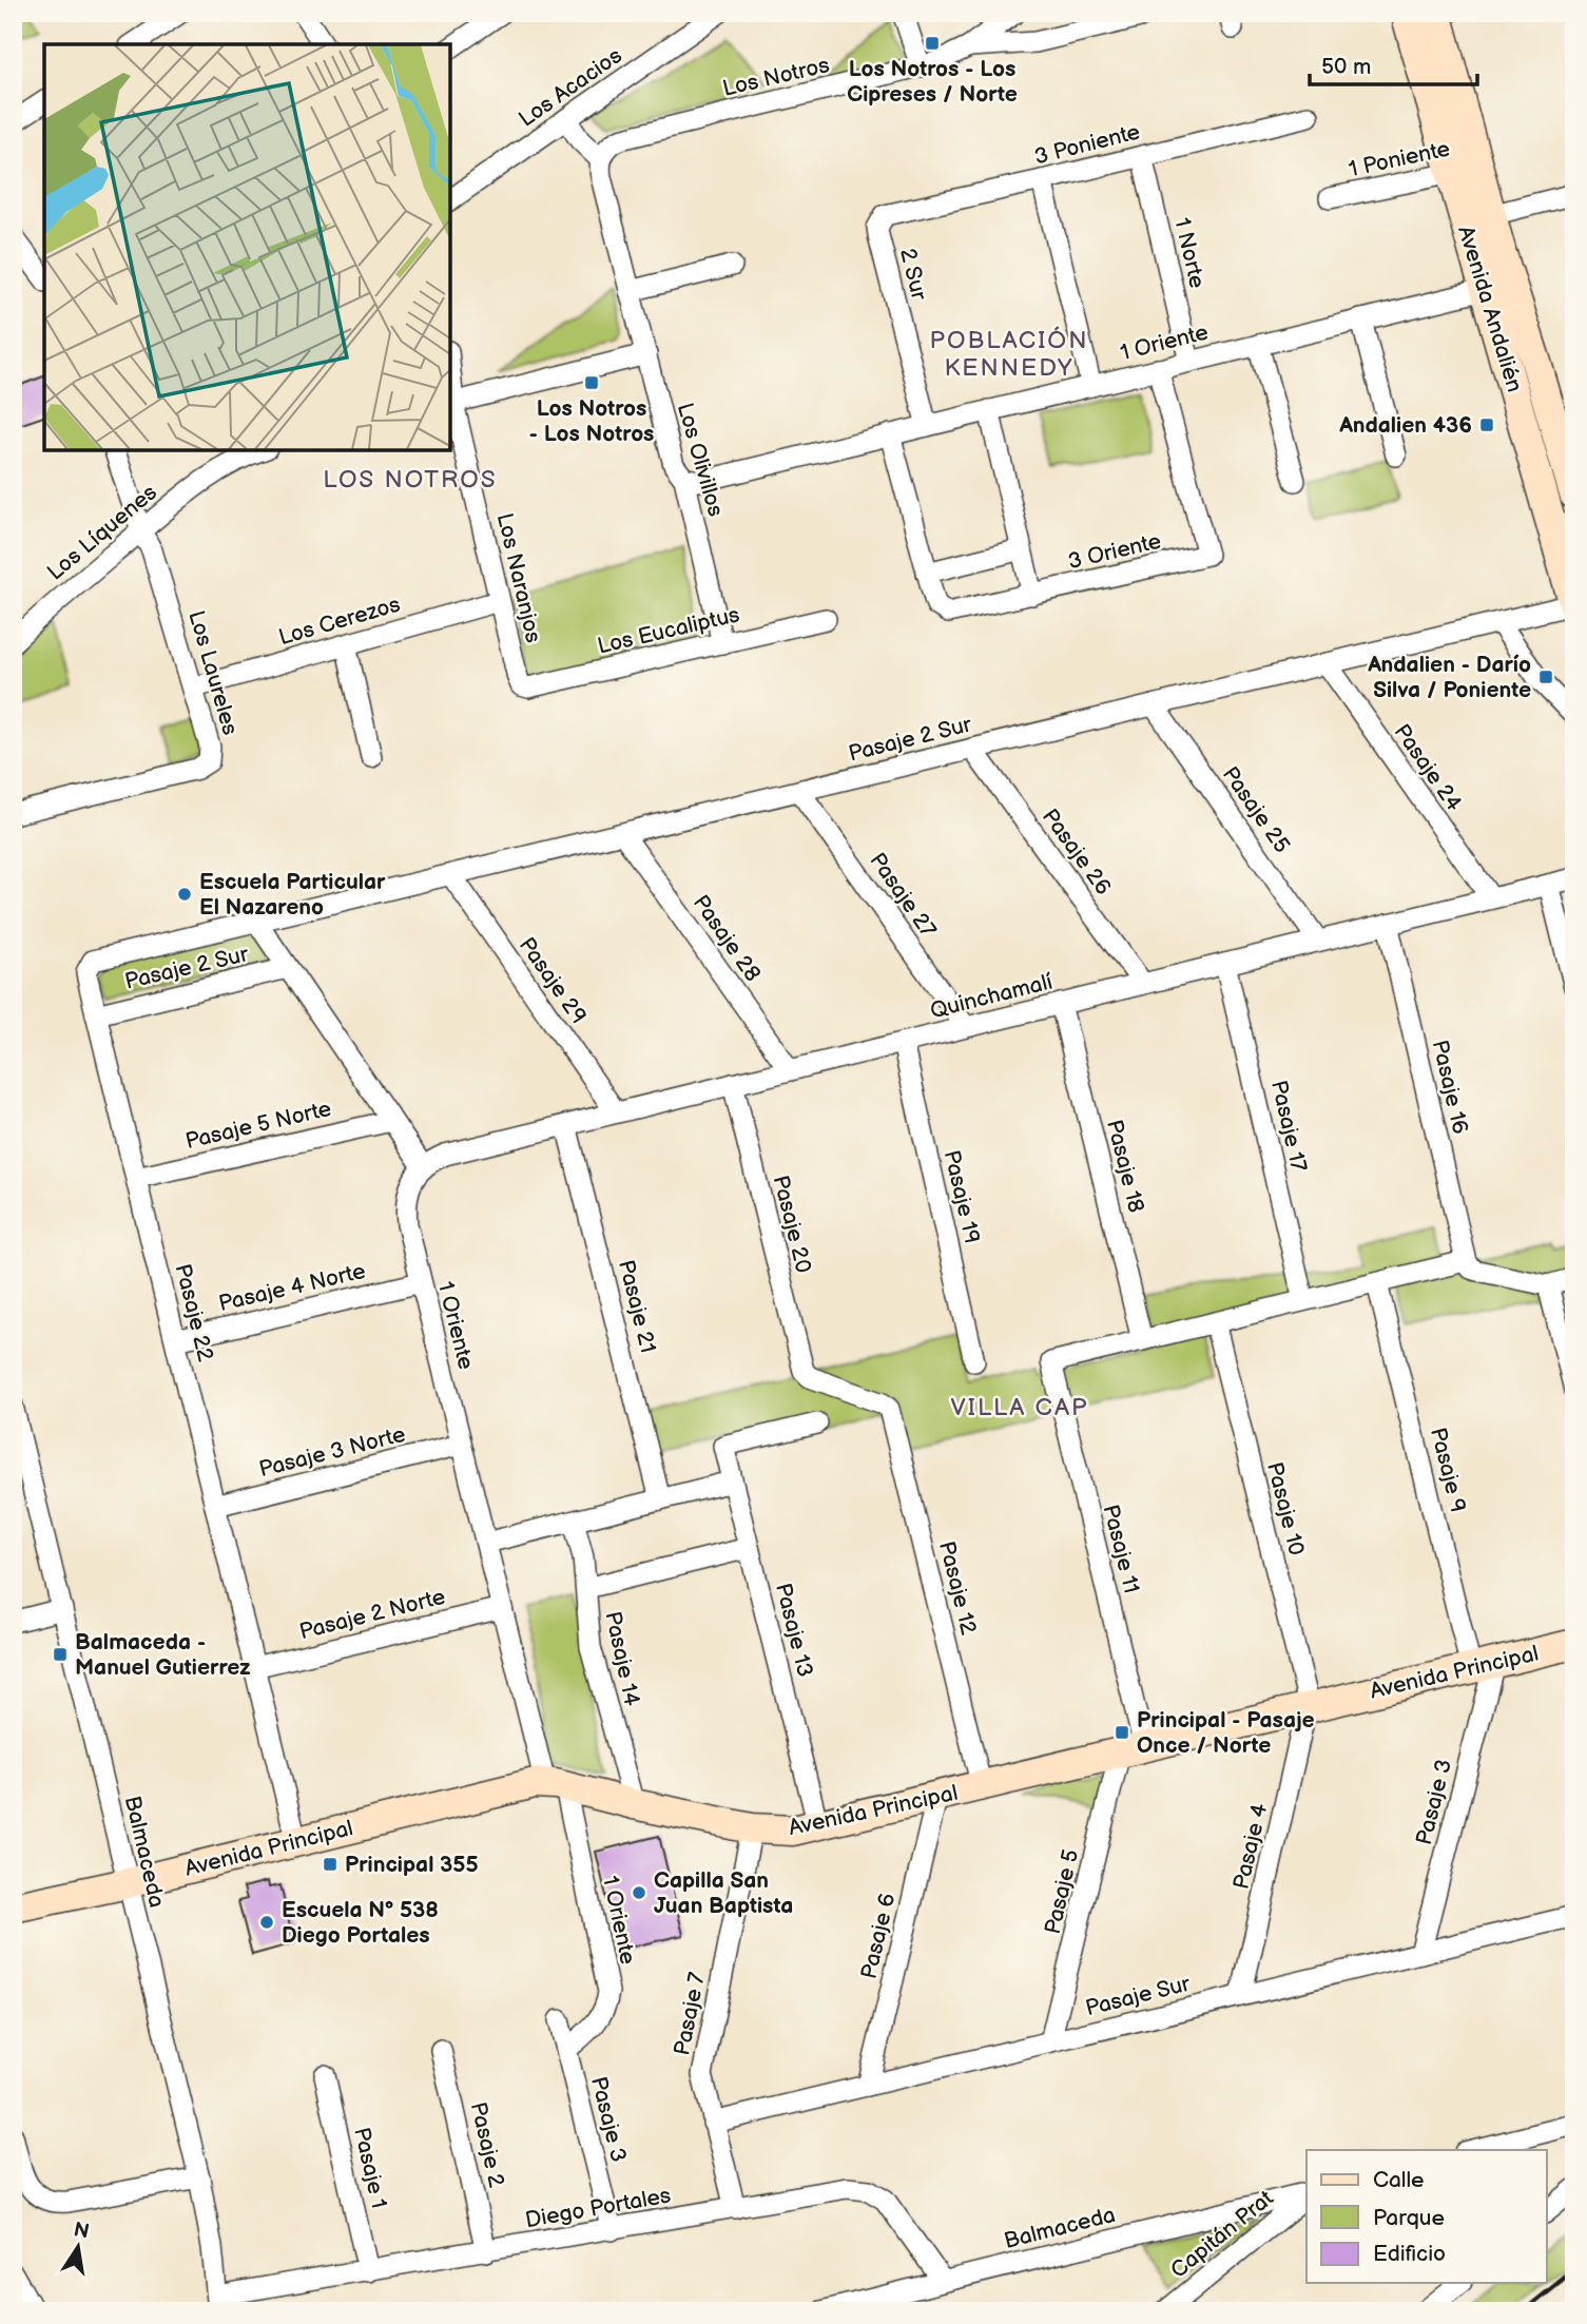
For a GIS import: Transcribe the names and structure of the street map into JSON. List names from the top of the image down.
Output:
{
  "streets": {
    "main road": ["Avenida Andalién", "Avenida Principal"],
    "street": [
      "Los Notros",
      "Los Acacios",
      "3 Poniente",
      "1 Poniente",
      "1 Norte",
      "2 Sur",
      "1 Oriente",
      "Los Olivillos",
      "Los Líquenes",
      "3 Oriente",
      "Los Naranjos",
      "Los Cerezos",
      "Los Eucaliptus",
      "Los Laureles",
      "Pasaje 2 Sur",
      "Pasaje 24",
      "Pasaje 25",
      "Pasaje 26",
      "Pasaje 27",
      "Pasaje 28",
      "Pasaje 29",
      "Quinchamalí",
      "Pasaje 16",
      "Pasaje 5 Norte",
      "Pasaje 17",
      "Pasaje 18",
      "Pasaje 19",
      "Pasaje 20",
      "Pasaje 4 Norte",
      "Pasaje 21",
      "Pasaje 22",
      "Pasaje 3 Norte",
      "Pasaje 9",
      "Pasaje 10",
      "Pasaje 11",
      "Pasaje 12",
      "Pasaje 2 Norte",
      "Pasaje 13",
      "Pasaje 14",
      "Pasaje 3",
      "Pasaje 4",
      "Balmaceda",
      "Pasaje 5",
      "Pasaje 6",
      "Pasaje Sur",
      "Pasaje 7",
      "Pasaje 2",
      "Pasaje 1",
      "Diego Portales",
      "Capitán Prat"
    ]
  },
  "crossings": [
    ["3 Poniente", "1 Norte"],
    ["3 Poniente", "2 Sur"],
    ["1 Poniente", "Avenida Andalién"],
    ["1 Norte", "1 Oriente"],
    ["2 Sur", "1 Oriente"],
    ["Avenida Andalién", "1 Oriente"],
    ["Avenida Andalién", "Pasaje 2 Sur"],
    ["1 Oriente", "Los Olivillos"],
    ["1 Oriente", "3 Oriente"],
    ["1 Oriente", "Quinchamalí"],
    ["1 Oriente", "Pasaje 4 Norte"],
    ["1 Oriente", "Pasaje 3 Norte"],
    ["1 Oriente", "Pasaje 2 Norte"],
    ["1 Oriente", "Avenida Principal"],
    ["1 Oriente", "Pasaje 3"],
    ["Los Olivillos", "Los Eucaliptus"],
    ["Los Líquenes", "Los Laureles"],
    ["Los Naranjos", "Los Cerezos"],
    ["Los Naranjos", "Los Eucaliptus"],
    ["Los Cerezos", "Los Laureles"],
    ["Pasaje 2 Sur", "Pasaje 24"],
    ["Pasaje 2 Sur", "Pasaje 25"],
    ["Pasaje 2 Sur", "Pasaje 26"],
    ["Pasaje 2 Sur", "Pasaje 27"],
    ["Pasaje 2 Sur", "Pasaje 28"],
    ["Pasaje 2 Sur", "Pasaje 29"],
    ["Pasaje 2 Sur", "Pasaje 22"],
    ["Pasaje 24", "Quinchamalí"],
    ["Pasaje 25", "Quinchamalí"],
    ["Pasaje 26", "Quinchamalí"],
    ["Pasaje 27", "Quinchamalí"],
    ["Pasaje 28", "Quinchamalí"],
    ["Pasaje 29", "Quinchamalí"],
    ["Quinchamalí", "Pasaje 16"],
    ["Quinchamalí", "Pasaje 17"],
    ["Quinchamalí", "Pasaje 18"],
    ["Quinchamalí", "Pasaje 19"],
    ["Quinchamalí", "Pasaje 20"],
    ["Quinchamalí", "Pasaje 21"],
    ["Pasaje 5 Norte", "Pasaje 22"],
    ["Pasaje 18", "Pasaje 11"],
    ["Pasaje 20", "Pasaje 12"],
    ["Pasaje 4 Norte", "Pasaje 22"],
    ["Pasaje 22", "Pasaje 3 Norte"],
    ["Pasaje 22", "Pasaje 2 Norte"],
    ["Pasaje 22", "Avenida Principal"],
    ["Pasaje 9", "Avenida Principal"],
    ["Pasaje 9", "Pasaje 3"],
    ["Pasaje 10", "Avenida Principal"],
    ["Pasaje 10", "Pasaje 4"],
    ["Pasaje 11", "Avenida Principal"],
    ["Pasaje 11", "Pasaje 5"],
    ["Pasaje 12", "Avenida Principal"],
    ["Pasaje 13", "Avenida Principal"],
    ["Pasaje 14", "Avenida Principal"],
    ["Avenida Principal", "Pasaje 3"],
    ["Avenida Principal", "Pasaje 4"],
    ["Avenida Principal", "Balmaceda"],
    ["Avenida Principal", "Pasaje 5"],
    ["Avenida Principal", "Pasaje 6"],
    ["Avenida Principal", "Pasaje 7"],
    ["Pasaje 3", "Pasaje Sur"],
    ["Pasaje 3", "Diego Portales"],
    ["Pasaje 4", "Pasaje Sur"],
    ["Balmaceda", "Diego Portales"],
    ["Pasaje 5", "Pasaje Sur"],
    ["Pasaje 6", "Pasaje Sur"],
    ["Pasaje Sur", "Pasaje 7"],
    ["Pasaje 7", "Diego Portales"],
    ["Pasaje 2", "Diego Portales"],
    ["Pasaje 1", "Diego Portales"]
  ],
  "districts": ["POBLACIÓN KENNEDY", "LOS NOTROS", "VILLA CAP"],
  "places": {
    "transit": [
      "Los Notros - Los Cipreses / Norte",
      "Los Notros - Los Notros",
      "Andalien 436",
      "Andalien - Darío Silva / Poniente",
      "Balmaceda - Manuel Gutierrez",
      "Principal - Pasaje Once / Norte",
      "Principal 355"
    ],
    "other": ["Escuela Particular El Nazareno", "Capilla San Juan Baptista", "Escuela Nº 538 Diego Portales"]
  },
  "legend": ["Calle", "Parque", "Edificio"],
  "scale_bar": "50 m",
  "north": "top"
}
